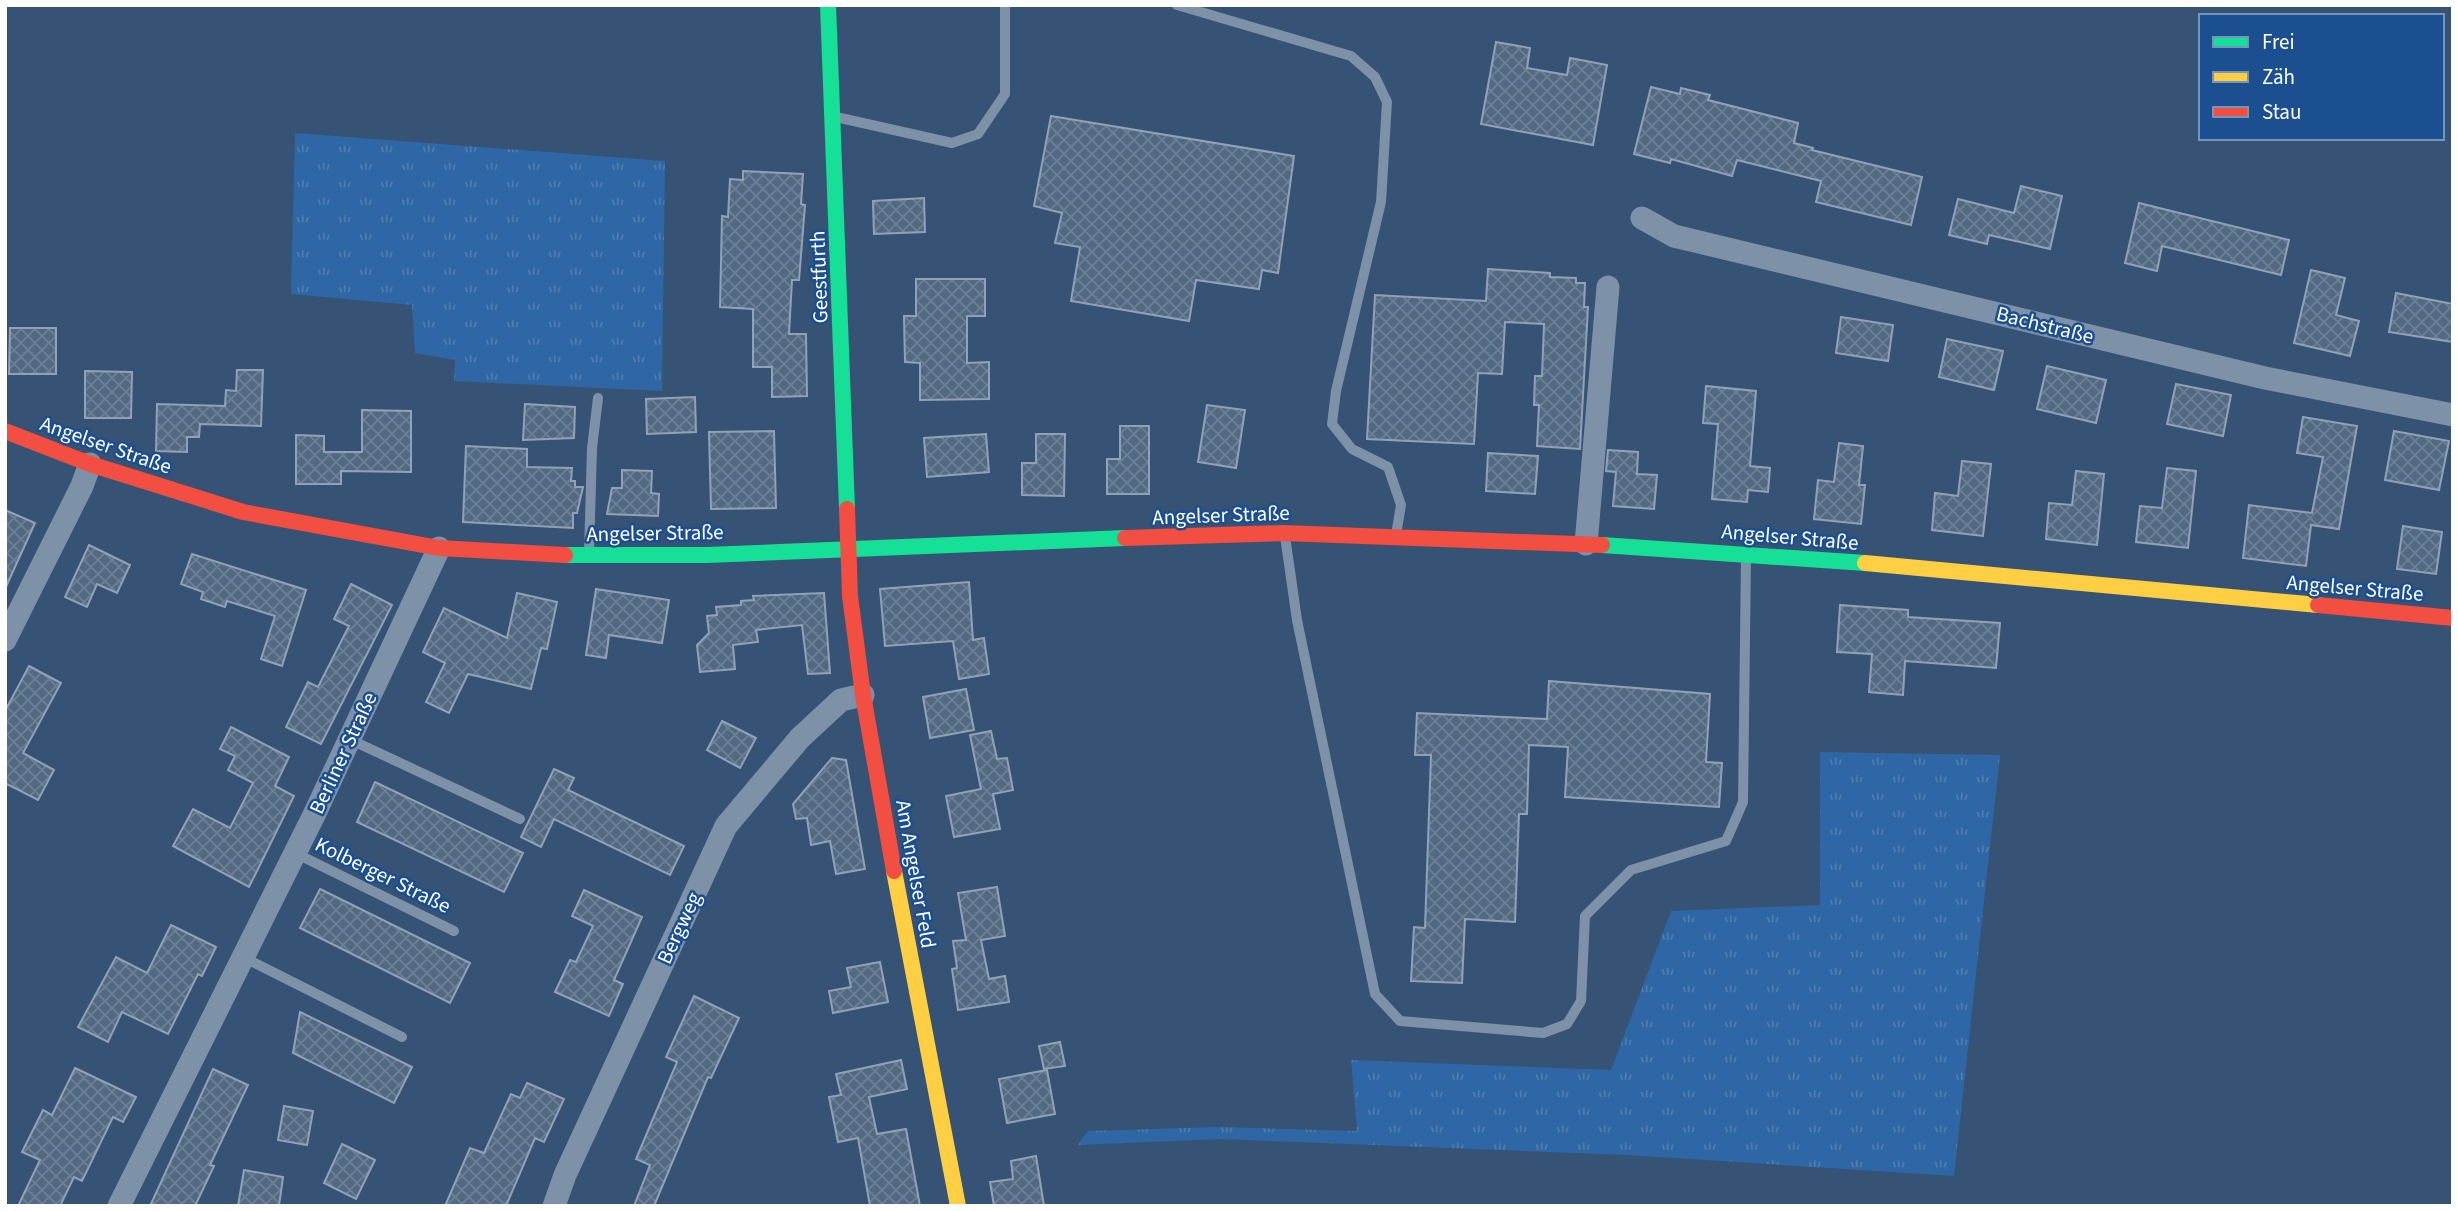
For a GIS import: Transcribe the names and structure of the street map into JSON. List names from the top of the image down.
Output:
{
  "streets": {
    "main road": ["Geestfurth", "Angelser Straße", "Am Angelser Feld"],
    "street": ["Bachstraße", "Berliner Straße", "Bergweg"],
    "lane": ["Kolberger Straße"]
  },
  "crossings": [
    ["Geestfurth", "Angelser Straße"],
    ["Geestfurth", "Am Angelser Feld"],
    ["Angelser Straße", "Berliner Straße"],
    ["Angelser Straße", "Am Angelser Feld"],
    ["Berliner Straße", "Kolberger Straße"],
    ["Am Angelser Feld", "Bergweg"]
  ],
  "legend": ["Frei", "Zäh", "Stau"]
}
